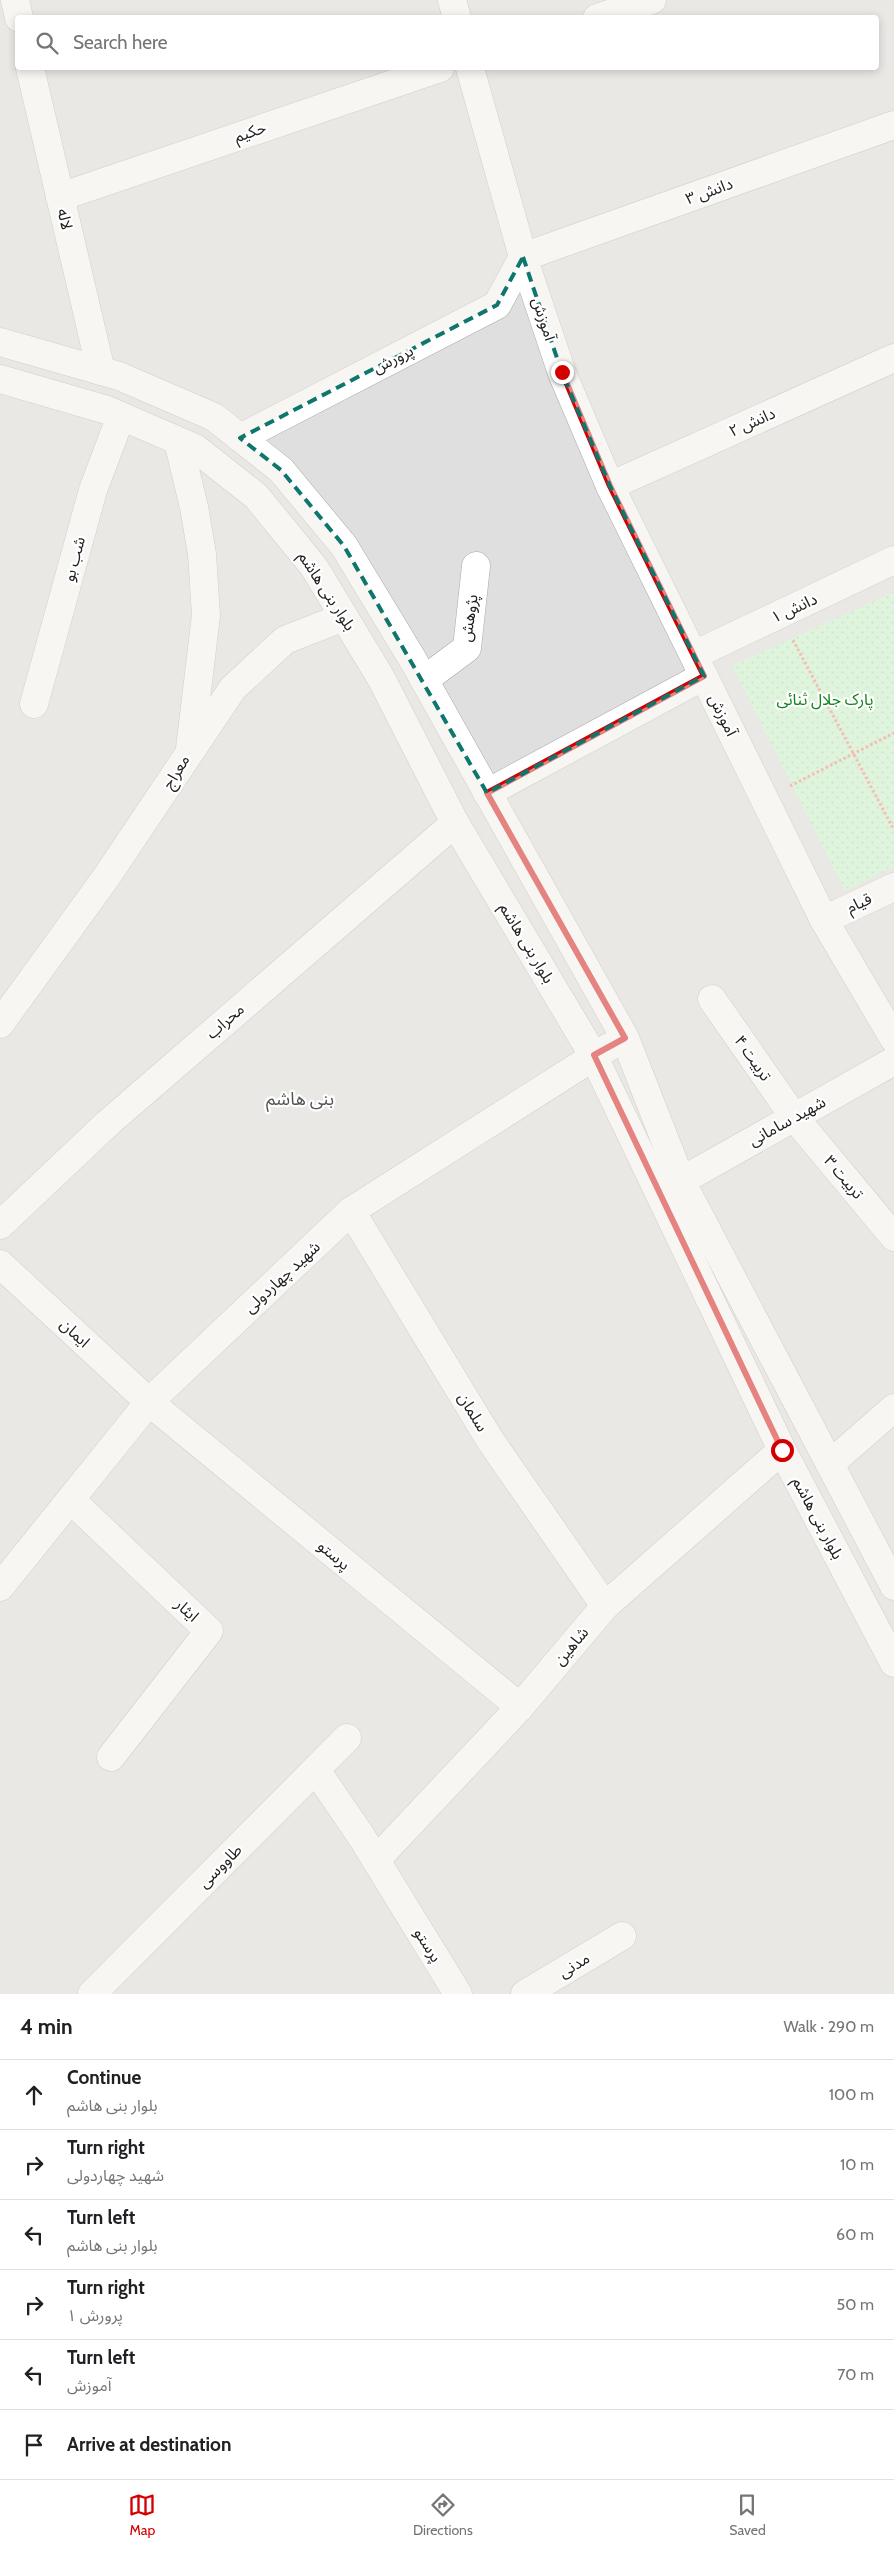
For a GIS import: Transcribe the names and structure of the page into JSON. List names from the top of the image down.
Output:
{
  "streets": {
    "street": [
      "حکیم",
      "دانش ۳",
      "لاله",
      "آموزش",
      "پرورش",
      "دانش ۲",
      "شب بو",
      "بلوار بنی هاشم",
      "دانش ۱",
      "پژوهش",
      "معراج",
      "قیام",
      "محراب",
      "تربیت ۴",
      "شهید سامانی",
      "تربیت ۳",
      "شهید چهاردولی",
      "ایمان",
      "سلمان",
      "پرستو",
      "ایثار",
      "شاهین",
      "طاووسی",
      "مدنی"
    ]
  },
  "crossings": [
    ["حکیم", "لاله"],
    ["دانش ۳", "آموزش"],
    ["دانش ۳", "پرورش"],
    ["آموزش", "پرورش"],
    ["آموزش", "دانش ۲"],
    ["آموزش", "دانش ۱"],
    ["آموزش", "قیام"],
    ["شب بو", "بلوار بنی هاشم"],
    ["بلوار بنی هاشم", "معراج"],
    ["بلوار بنی هاشم", "محراب"],
    ["بلوار بنی هاشم", "شهید چهاردولی"],
    ["بلوار بنی هاشم", "شاهین"],
    ["تربیت ۴", "شهید سامانی"],
    ["تربیت ۴", "تربیت ۳"],
    ["شهید سامانی", "تربیت ۳"],
    ["شهید چهاردولی", "ایمان"],
    ["شهید چهاردولی", "سلمان"],
    ["شهید چهاردولی", "پرستو"],
    ["شهید چهاردولی", "ایثار"],
    ["ایمان", "پرستو"],
    ["سلمان", "شاهین"],
    ["پرستو", "شاهین"],
    ["پرستو", "طاووسی"]
  ],
  "districts": ["بنی هاشم"],
  "parks": ["پارک جلال ثنائی"],
  "page": {
    "search": "Search here",
    "heading": ["4 min", "Walk · 290 m"],
    "list": [
      ["Continue", "بلوار بنی هاشم", "100 m"],
      ["Turn right", "شهید چهاردولی", "10 m"],
      ["Turn left", "بلوار بنی هاشم", "60 m"],
      ["Turn right", "پرورش ۱", "50 m"],
      ["Turn left", "آموزش", "70 m"],
      "Arrive at destination"
    ],
    "nav": ["Map", "Directions", "Saved"]
  }
}
